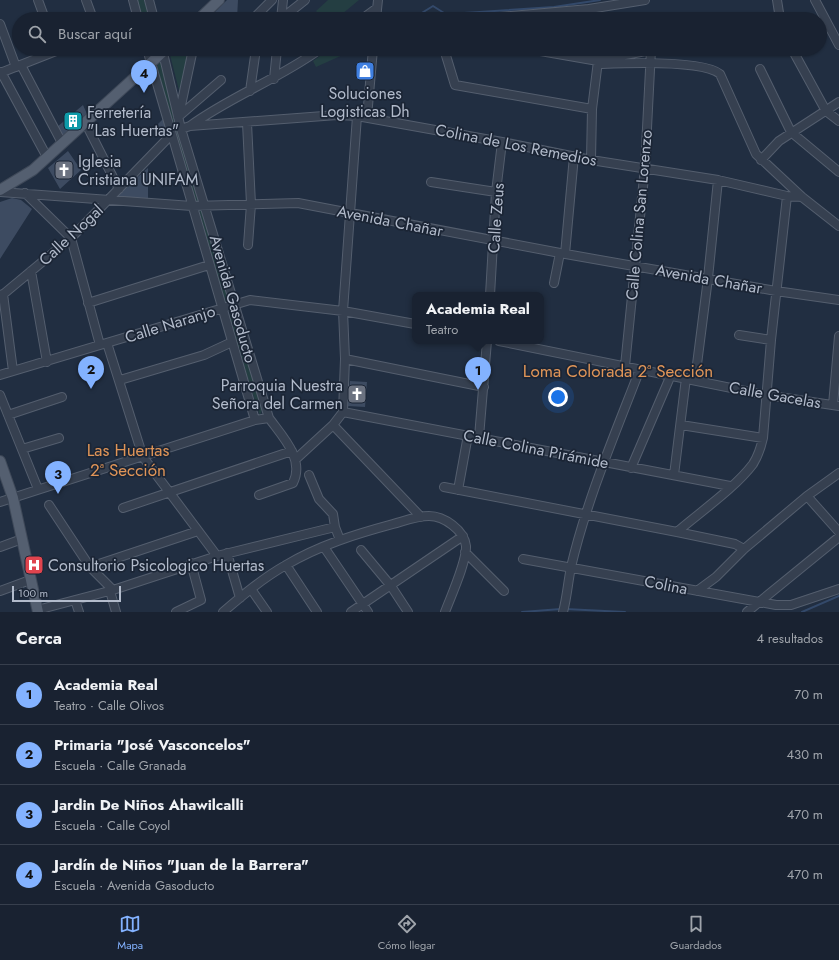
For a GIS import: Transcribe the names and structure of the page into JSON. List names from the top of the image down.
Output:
{
  "streets": {
    "street": [
      "Colina de Los Remedios",
      "Calle Colina San Lorenzo",
      "Calle Zeus",
      "Avenida Chañar",
      "Calle Nogal",
      "Avenida Gasoducto",
      "Calle Naranjo",
      "Calle Gacelas",
      "Calle Colina Pirámide",
      "Colina"
    ]
  },
  "crossings": [
    ["Colina de Los Remedios", "Calle Colina San Lorenzo"],
    ["Colina de Los Remedios", "Calle Zeus"],
    ["Colina de Los Remedios", "Avenida Gasoducto"],
    ["Calle Colina San Lorenzo", "Avenida Chañar"],
    ["Calle Colina San Lorenzo", "Calle Gacelas"],
    ["Calle Zeus", "Avenida Chañar"],
    ["Avenida Chañar", "Calle Nogal"],
    ["Avenida Chañar", "Avenida Gasoducto"],
    ["Calle Nogal", "Avenida Gasoducto"],
    ["Avenida Gasoducto", "Calle Naranjo"]
  ],
  "districts": ["Loma Colorada 2ª Sección", "Las Huertas 2ª Sección"],
  "places": {
    "shop": ["Soluciones Logisticas Dh"],
    "building": ["Ferretería \"Las Huertas\""],
    "church": ["Iglesia Cristiana UNIFAM", "Parroquia Nuestra Señora del Carmen"],
    "hospital": ["Consultorio Psicologico Huertas"]
  },
  "scale_bar": "100 m",
  "page": {
    "search": "Buscar aquí",
    "pins": [
      "4",
      "2",
      "1",
      "3"
    ],
    "popup": ["Academia Real", "Teatro"],
    "scale": "100 m",
    "heading": ["Cerca", "4 resultados"],
    "list": [
      {
        "mark": "1",
        "name": "Academia Real",
        "note": "Teatro · Calle Olivos",
        "value": "70 m"
      },
      {
        "mark": "2",
        "name": "Primaria \"José Vasconcelos\"",
        "note": "Escuela · Calle Granada",
        "value": "430 m"
      },
      {
        "mark": "3",
        "name": "Jardin De Niños Ahawilcalli",
        "note": "Escuela · Calle Coyol",
        "value": "470 m"
      },
      {
        "mark": "4",
        "name": "Jardín de Niños \"Juan de la Barrera\"",
        "note": "Escuela · Avenida Gasoducto",
        "value": "470 m"
      }
    ],
    "nav": ["Mapa", "Cómo llegar", "Guardados"]
  }
}
